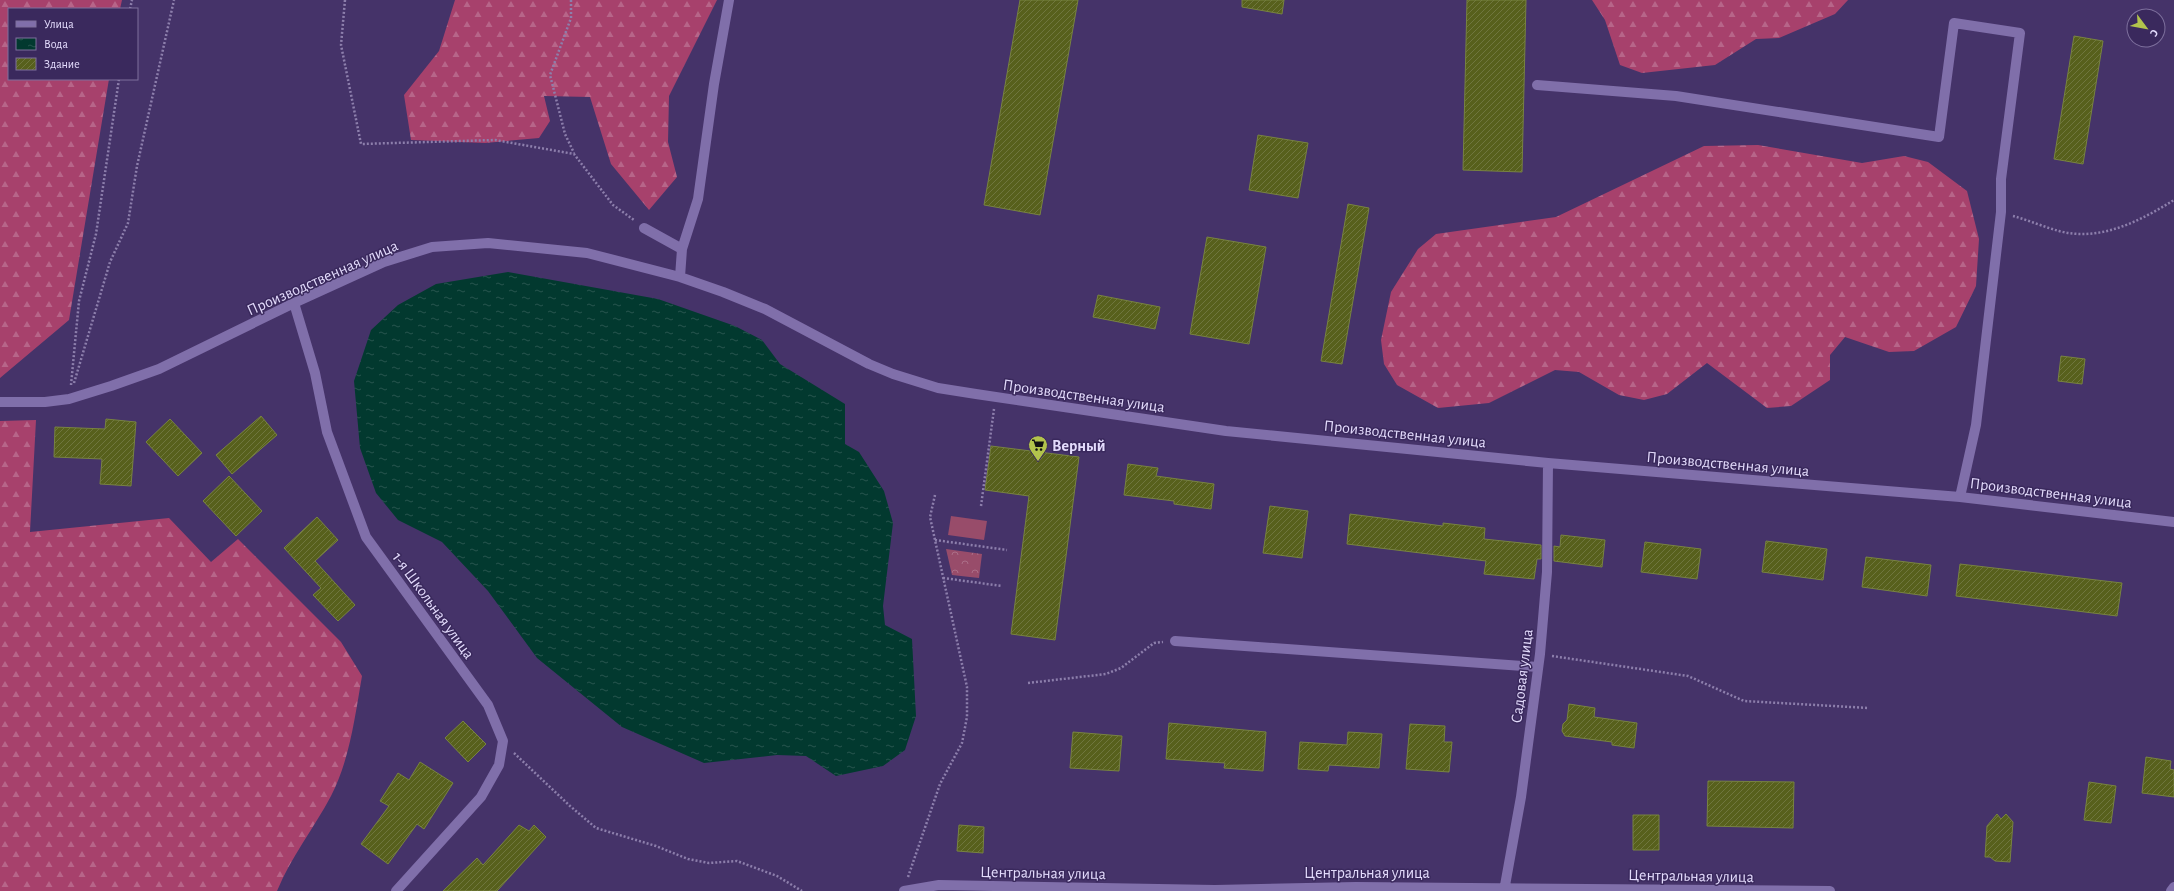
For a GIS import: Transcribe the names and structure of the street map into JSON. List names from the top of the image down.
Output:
{
  "streets": {
    "street": [
      "Производственная улица",
      "1-я Школьная улица",
      "Садовая улица",
      "Центральная улица"
    ]
  },
  "crossings": [
    ["Производственная улица", "1-я Школьная улица"],
    ["Производственная улица", "Садовая улица"],
    ["Садовая улица", "Центральная улица"]
  ],
  "places": {
    "supermarket": ["Верный"]
  },
  "legend": ["Улица", "Вода", "Здание"],
  "north": "bottom right"
}
